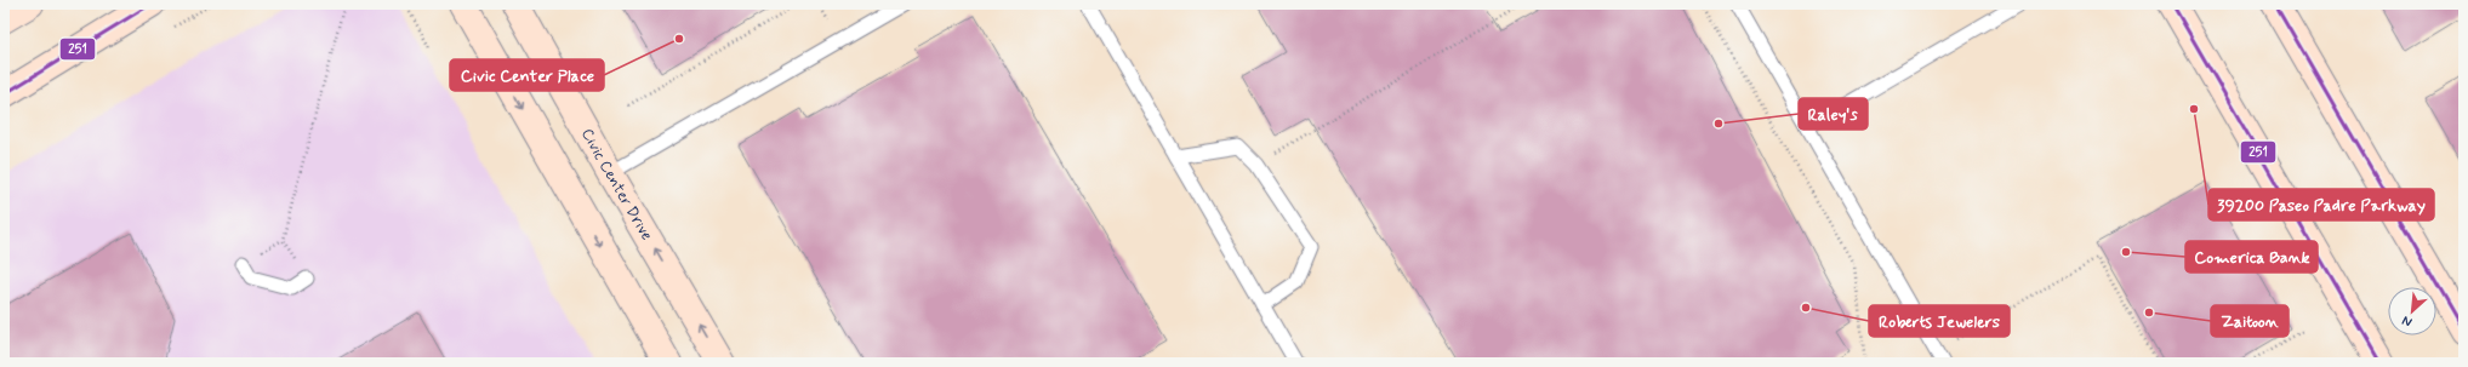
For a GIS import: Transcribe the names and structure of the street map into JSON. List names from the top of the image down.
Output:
{
  "streets": {
    "main road": ["Civic Center Drive"]
  },
  "places": [
    "Civic Center Place",
    "39200 Paseo Padre Parkway",
    "Raley's",
    "Comerica Bank",
    "Roberts Jewelers",
    "Zaitoon"
  ],
  "lines": ["transit line 251"],
  "north": "bottom left"
}
